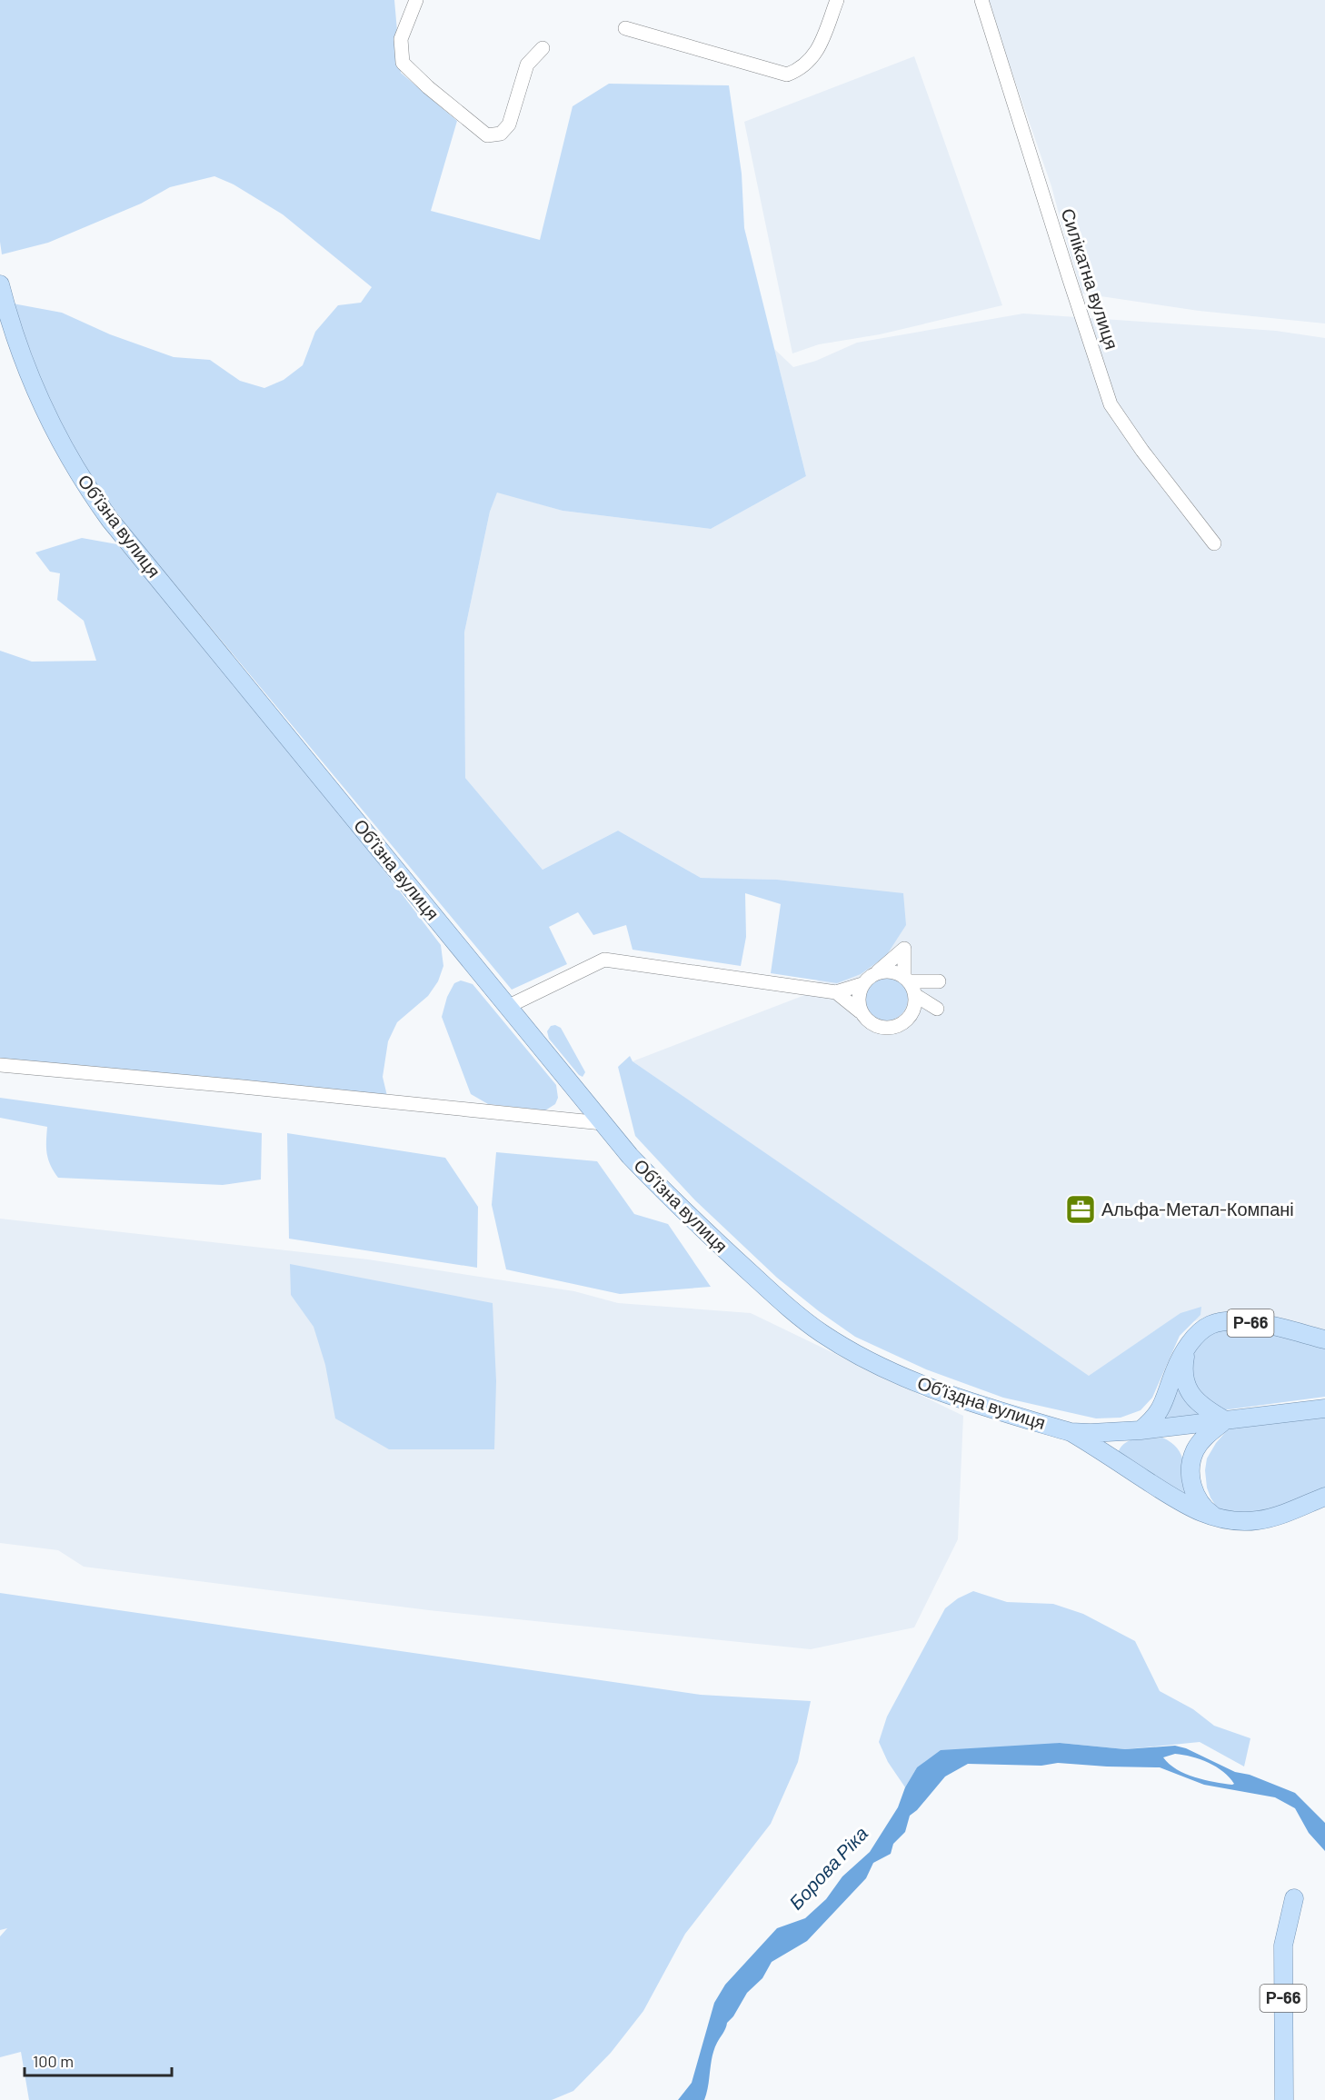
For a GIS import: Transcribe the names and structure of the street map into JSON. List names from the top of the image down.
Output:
{
  "streets": {
    "main road": ["Об’їзна вулиця", "Р-66", "Об’їздна вулиця"],
    "street": ["Силікатна вулиця"]
  },
  "crossings": [
    ["Об’їзна вулиця", "Об’їздна вулиця"]
  ],
  "water": ["Борова Ріка"],
  "places": {
    "office": ["Альфа-Метал-Компані"]
  },
  "scale_bar": "100 m"
}
